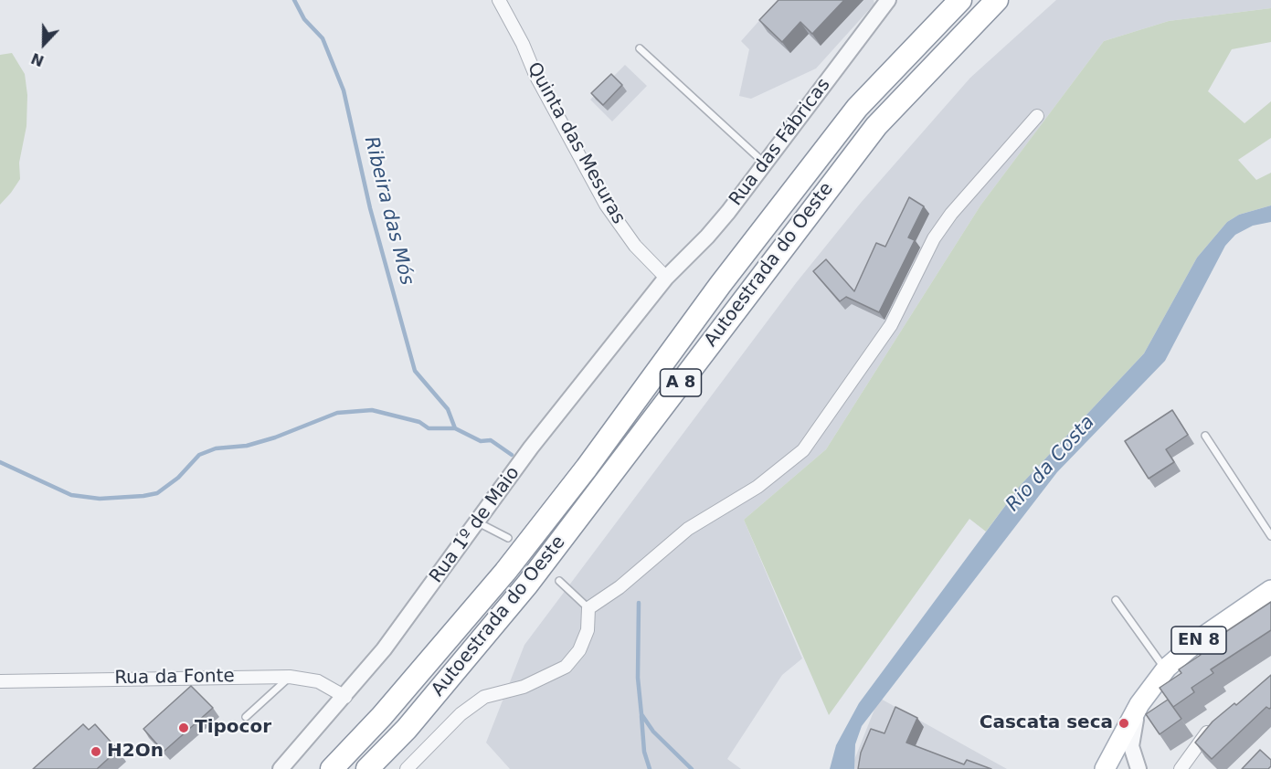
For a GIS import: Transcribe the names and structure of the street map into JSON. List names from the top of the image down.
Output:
{
  "streets": {
    "highway": ["Autoestrada do Oeste", "A 8"],
    "main road": ["EN 8"],
    "street": [
      "Rua das Fábricas",
      "Quinta das Mesuras",
      "Rua 1º de Maio",
      "Rua da Fonte"
    ]
  },
  "crossings": [
    ["Rua das Fábricas", "Quinta das Mesuras"],
    ["Rua das Fábricas", "Rua 1º de Maio"],
    ["Quinta das Mesuras", "Rua 1º de Maio"],
    ["Rua 1º de Maio", "Rua da Fonte"]
  ],
  "water": ["Ribeira das Mós", "Rio da Costa"],
  "places": ["Cascata seca", "Tipocor", "H2On"],
  "north": "bottom"
}
